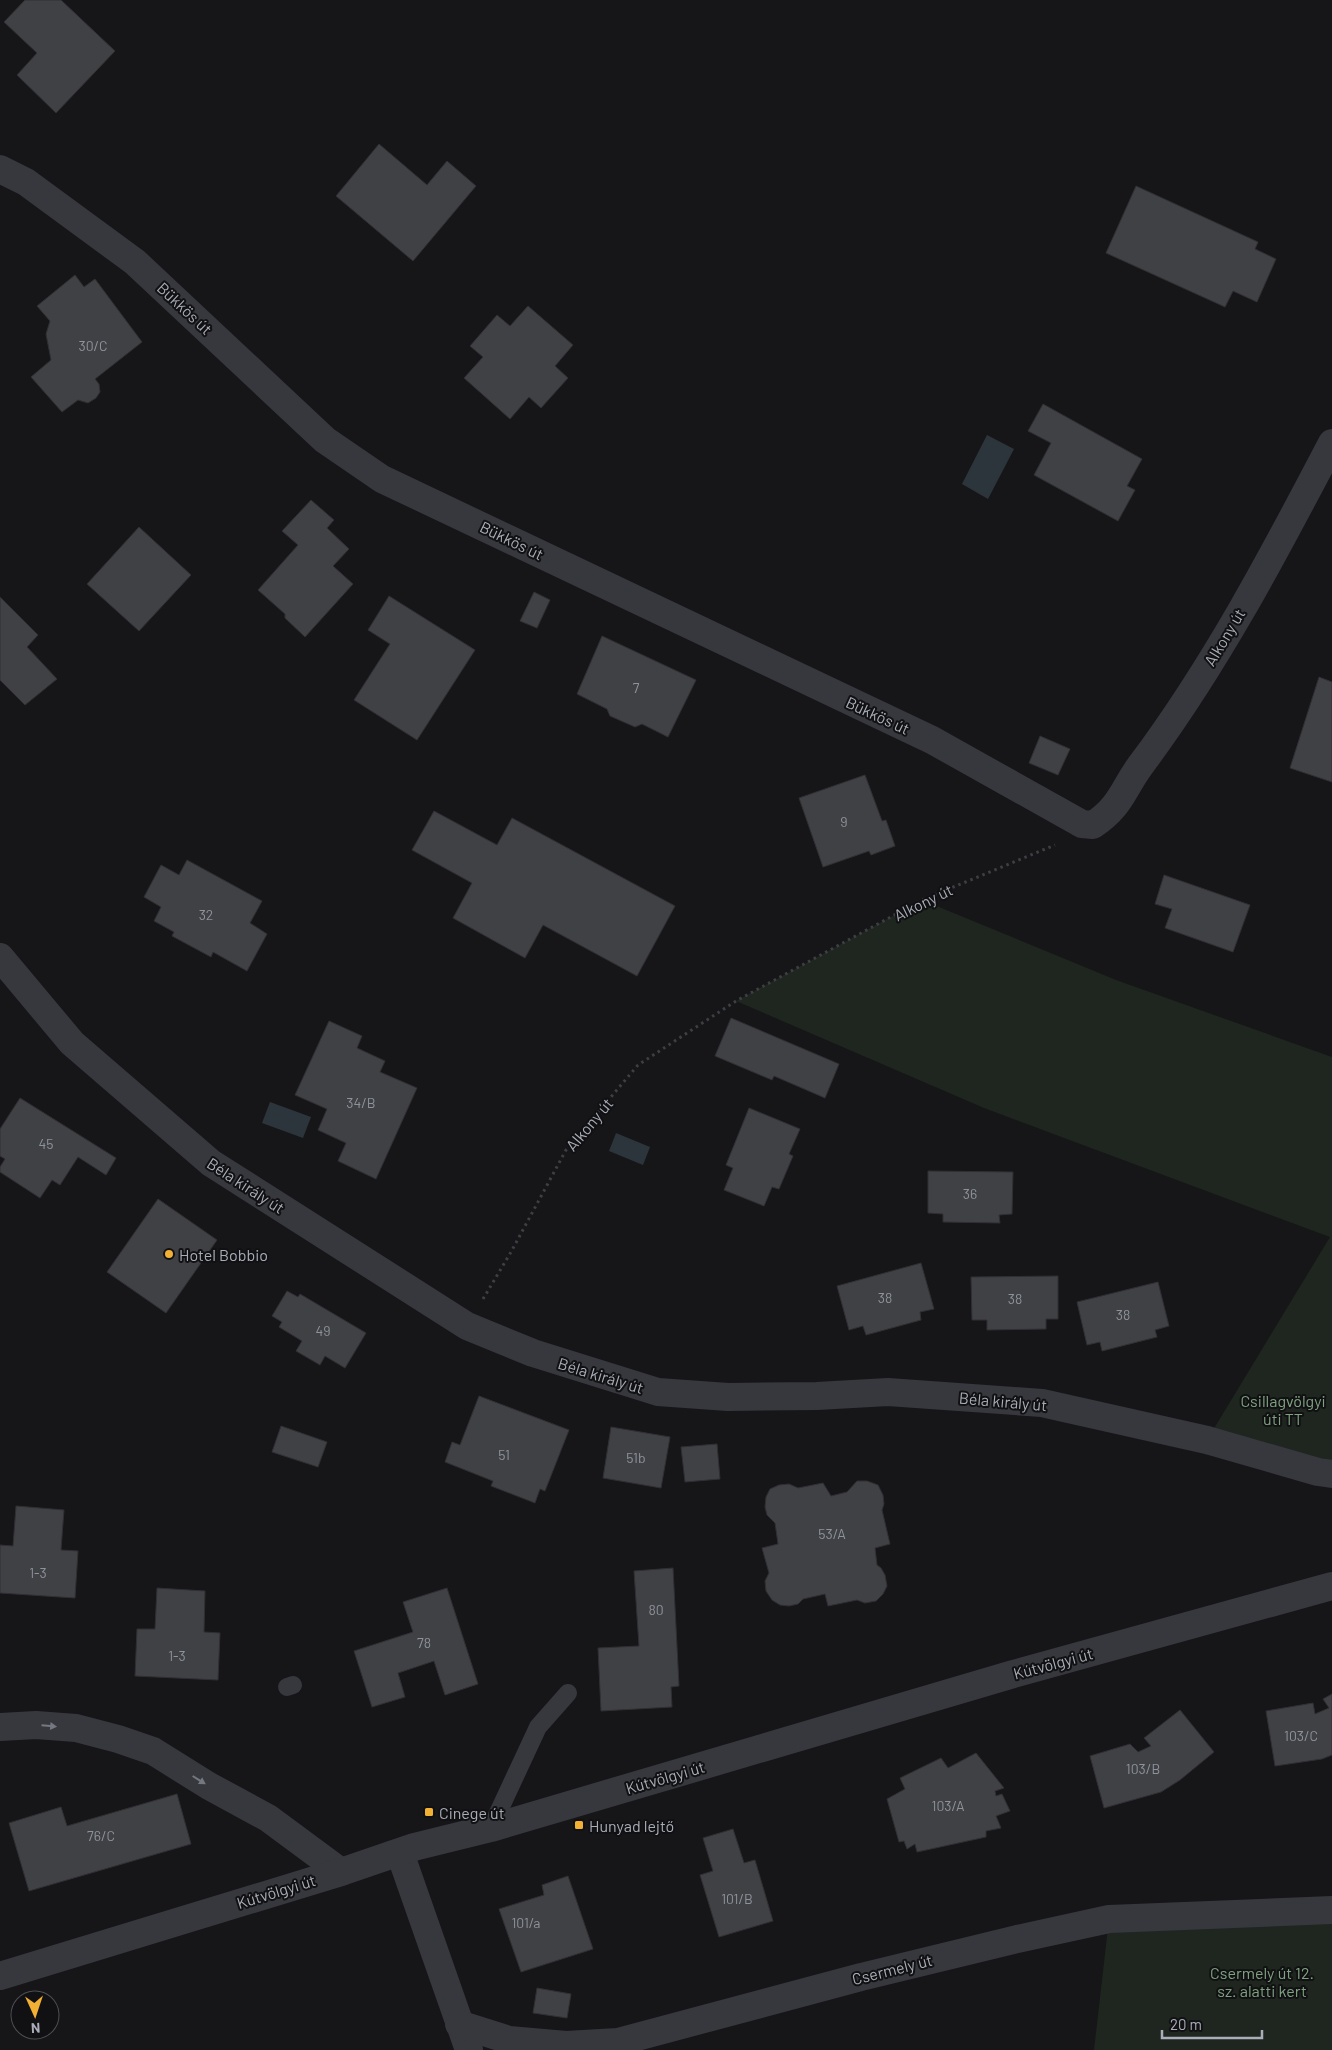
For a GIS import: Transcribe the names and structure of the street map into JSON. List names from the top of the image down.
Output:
{
  "streets": {
    "street": [
      "Bükkös út",
      "Alkony út",
      "Béla király út",
      "Kútvölgyi út",
      "Csermely út"
    ]
  },
  "crossings": [
    ["Bükkös út", "Alkony út"],
    ["Alkony út", "Béla király út"]
  ],
  "parks": ["Csillagvölgyi úti TT", "Csermely út 12. sz. alatti kert"],
  "places": {
    "other": ["Hotel Bobbio"],
    "transit": ["Cinege út", "Hunyad lejtő"]
  },
  "house_numbers": [
    "30/C",
    "7",
    "9",
    "32",
    "34/B",
    "45",
    "36",
    "38",
    "38",
    "38",
    "49",
    "51",
    "51b",
    "53/A",
    "1-3",
    "80",
    "78",
    "1-3",
    "103/C",
    "103/B",
    "103/A",
    "76/C",
    "101/B",
    "101/a"
  ],
  "scale_bar": "20 m",
  "north": "bottom"
}
